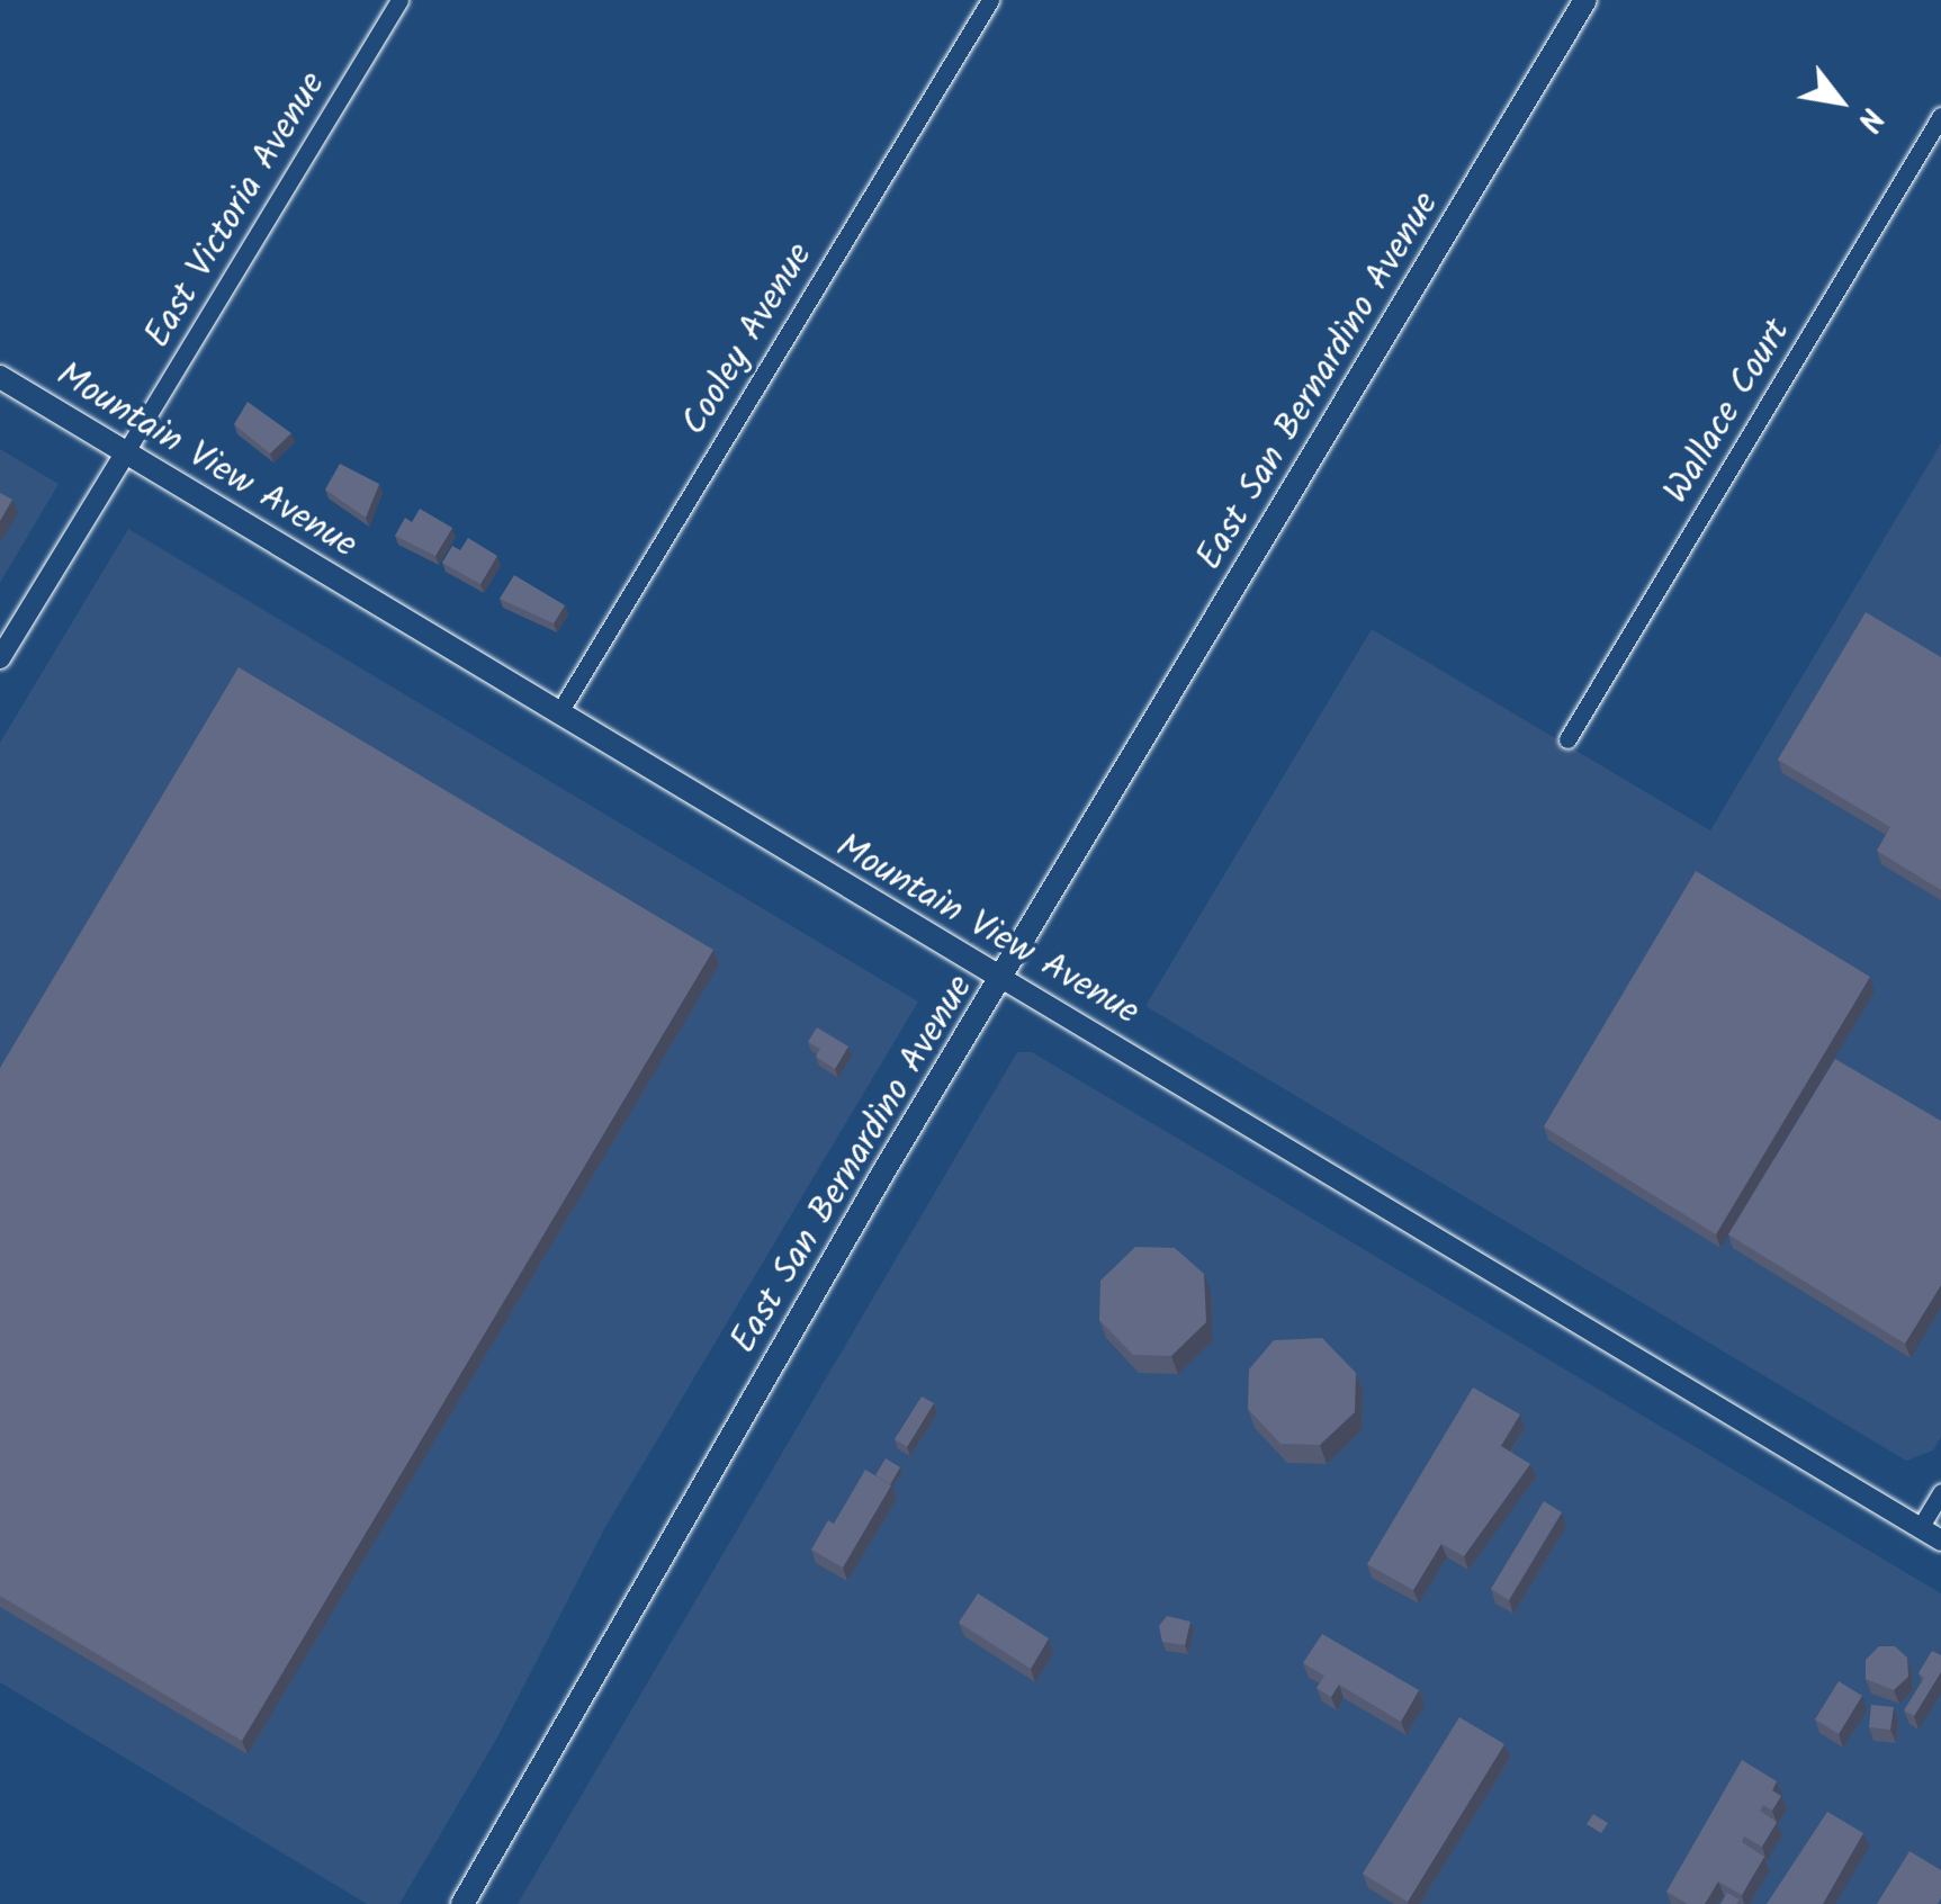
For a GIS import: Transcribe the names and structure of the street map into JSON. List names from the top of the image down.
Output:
{
  "streets": {
    "main road": ["East San Bernardino Avenue", "Mountain View Avenue"],
    "street": ["East Victoria Avenue", "Cooley Avenue", "Wallace Court"]
  },
  "crossings": [
    ["East Victoria Avenue", "Mountain View Avenue"],
    ["Cooley Avenue", "Mountain View Avenue"],
    ["East San Bernardino Avenue", "Mountain View Avenue"]
  ],
  "north": "bottom right"
}
